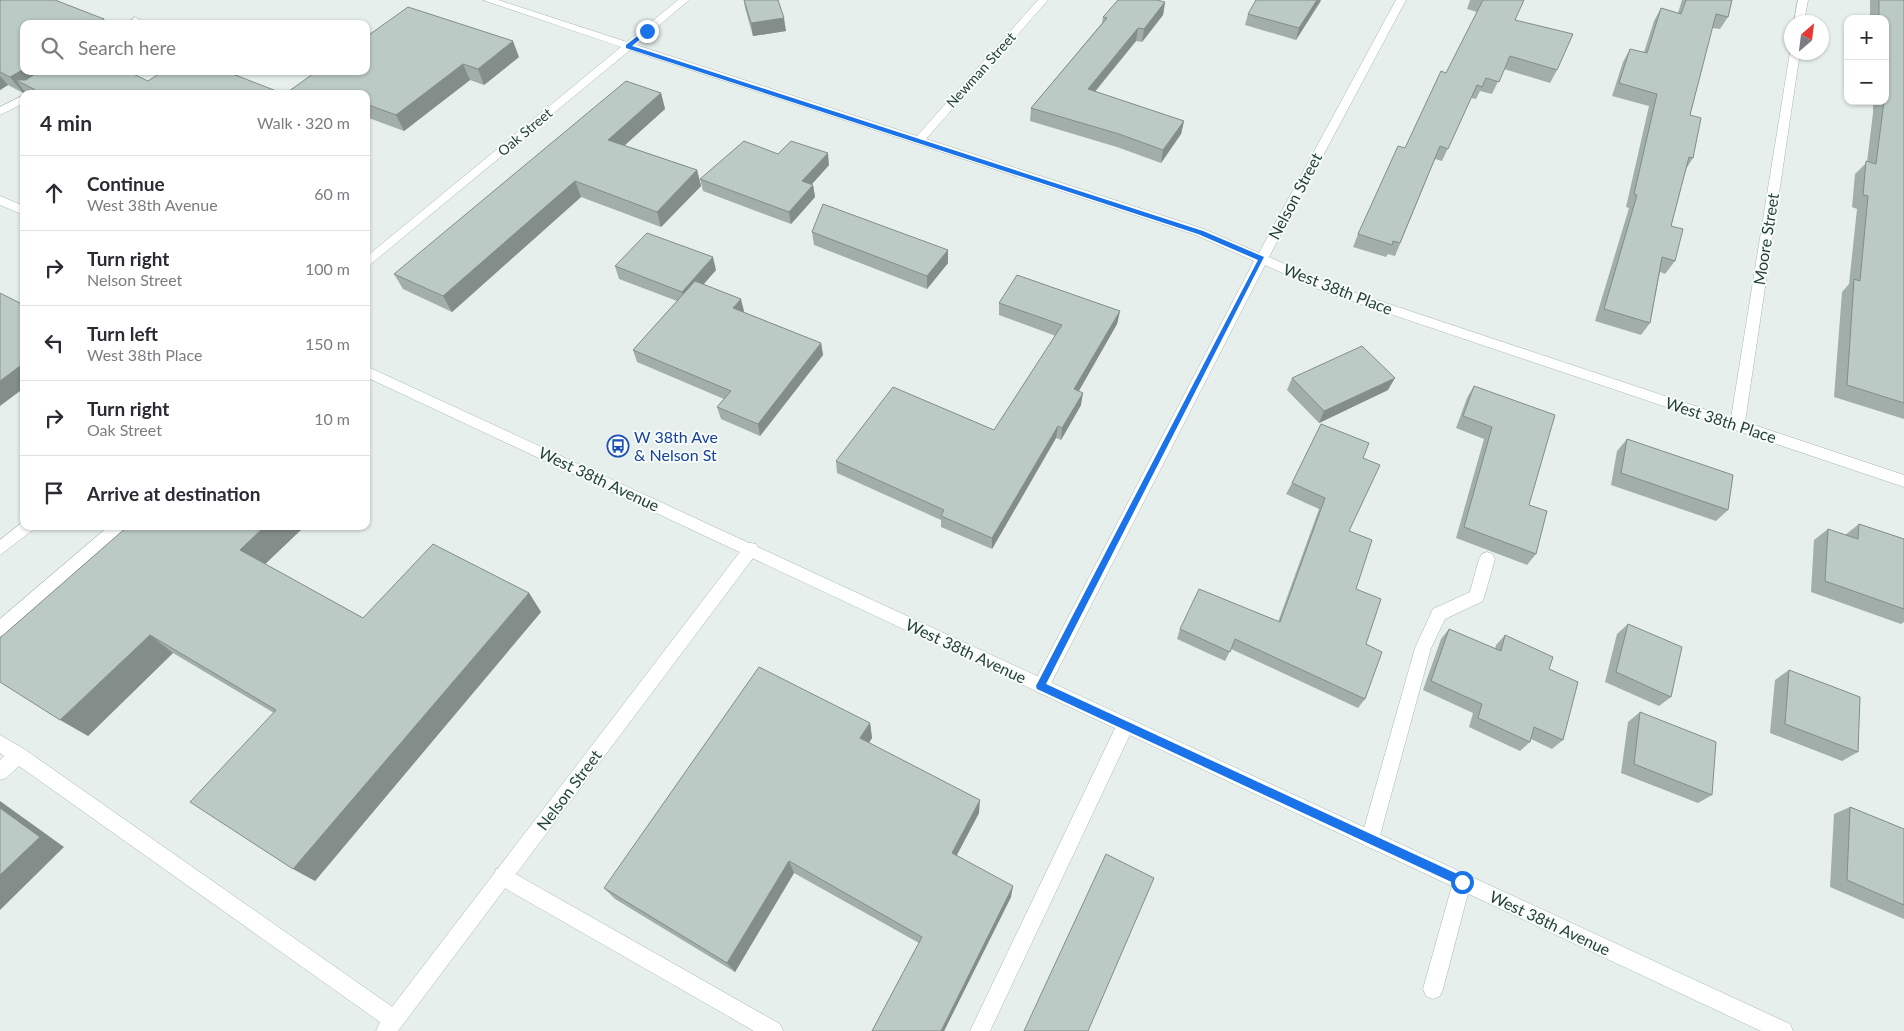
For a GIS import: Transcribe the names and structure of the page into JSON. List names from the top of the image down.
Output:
{
  "streets": {
    "street": [
      "Newman Street",
      "Oak Street",
      "Nelson Street",
      "Moore Street",
      "West 38th Place",
      "West 38th Avenue"
    ]
  },
  "crossings": [
    ["Newman Street", "West 38th Place"],
    ["Oak Street", "West 38th Place"],
    ["Nelson Street", "West 38th Place"],
    ["Nelson Street", "West 38th Avenue"],
    ["Moore Street", "West 38th Place"]
  ],
  "places": {
    "bus stop": ["W 38th Ave & Nelson St"]
  },
  "north": "top right",
  "page": {
    "map_buttons": ["+", "−"],
    "search": "Search here",
    "heading": ["4 min", "Walk · 320 m"],
    "list": [
      ["Continue", "West 38th Avenue", "60 m"],
      ["Turn right", "Nelson Street", "100 m"],
      ["Turn left", "West 38th Place", "150 m"],
      ["Turn right", "Oak Street", "10 m"],
      "Arrive at destination"
    ]
  }
}
